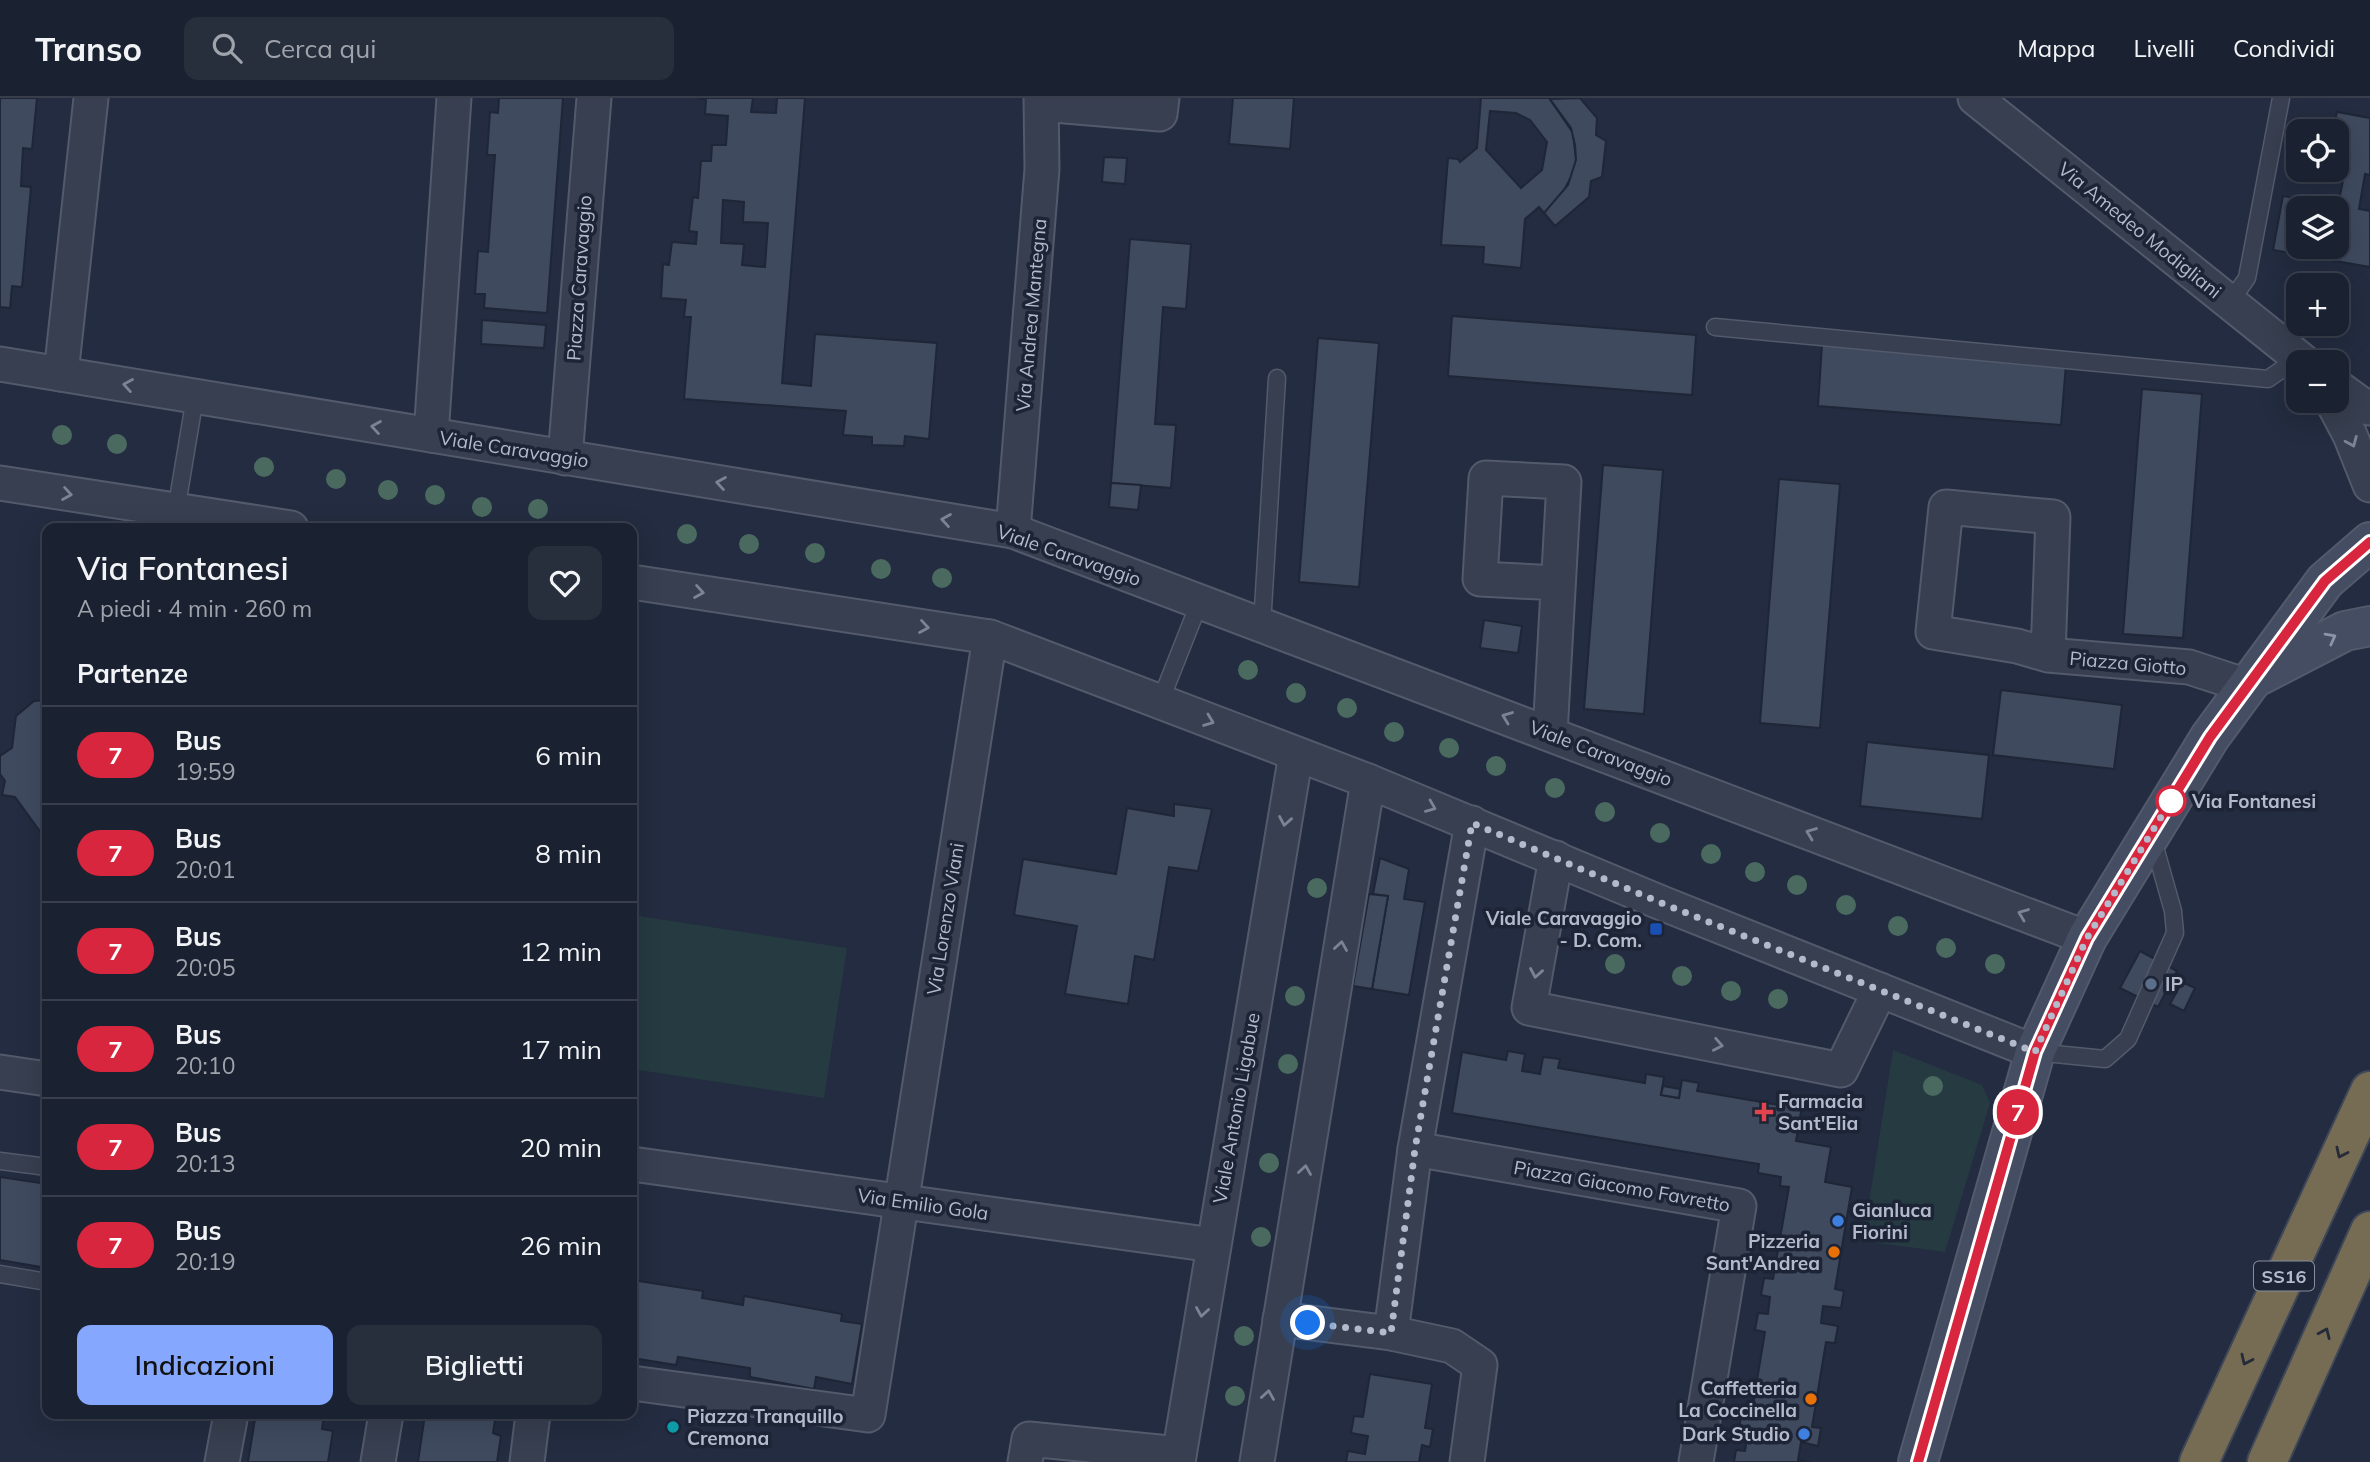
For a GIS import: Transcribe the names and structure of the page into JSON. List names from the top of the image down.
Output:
{
  "streets": {
    "highway": ["SS16"],
    "street": [
      "Via Amedeo Modigliani",
      "Piazza Caravaggio",
      "Via Andrea Mantegna",
      "Viale Caravaggio",
      "Piazza Giotto",
      "Via Lorenzo Viani",
      "Viale Antonio Ligabue",
      "Piazza Giacomo Favretto",
      "Via Emilio Gola"
    ]
  },
  "crossings": [
    ["Piazza Caravaggio", "Viale Caravaggio"],
    ["Via Andrea Mantegna", "Viale Caravaggio"],
    ["Via Lorenzo Viani", "Via Emilio Gola"],
    ["Viale Antonio Ligabue", "Via Emilio Gola"]
  ],
  "places": {
    "other": [
      "Via Fontanesi",
      "IP",
      "Gianluca Fiorini",
      "Pizzeria Sant'Andrea",
      "Caffetteria La Coccinella",
      "Piazza Tranquillo Cremona",
      "Dark Studio"
    ],
    "transit": ["Viale Caravaggio - D. Com."],
    "health": ["Farmacia Sant'Elia"]
  },
  "lines": ["bus line 7"],
  "page": {
    "header": "Transo",
    "search": "Cerca qui",
    "nav": ["Mappa", "Livelli", "Condividi"],
    "on_map": "7",
    "map_buttons": ["+", "−"],
    "heading": [
      ["Via Fontanesi", "A piedi · 4 min · 260 m"],
      "Partenze"
    ],
    "list": [
      {
        "mark": "7",
        "name": "Bus",
        "note": "19:59",
        "value": "6 min"
      },
      {
        "mark": "7",
        "name": "Bus",
        "note": "20:01",
        "value": "8 min"
      },
      {
        "mark": "7",
        "name": "Bus",
        "note": "20:05",
        "value": "12 min"
      },
      {
        "mark": "7",
        "name": "Bus",
        "note": "20:10",
        "value": "17 min"
      },
      {
        "mark": "7",
        "name": "Bus",
        "note": "20:13",
        "value": "20 min"
      },
      {
        "mark": "7",
        "name": "Bus",
        "note": "20:19",
        "value": "26 min"
      }
    ],
    "buttons": ["Indicazioni", "Biglietti"]
  }
}
